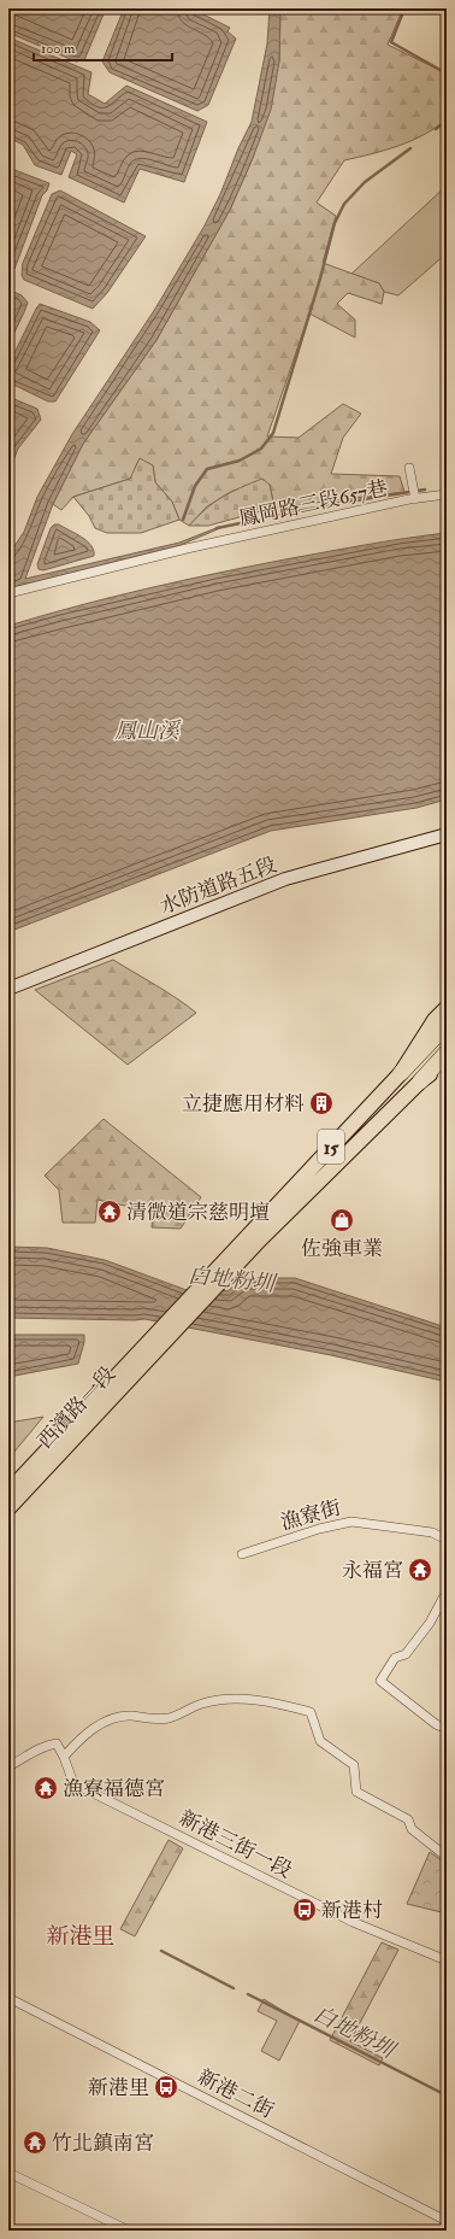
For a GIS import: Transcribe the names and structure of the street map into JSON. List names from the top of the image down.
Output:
{
  "streets": {
    "main road": ["15", "西濱路一段"],
    "street": [
      "鳳岡路三段657巷",
      "水防道路五段",
      "漁寮街",
      "新港三街一段",
      "新港二街"
    ]
  },
  "crossings": [
    ["15", "西濱路一段"]
  ],
  "districts": ["新港里"],
  "water": ["鳳山溪", "白地粉圳"],
  "places": {
    "building": ["立捷應用材料"],
    "temple": [
      "清微道宗慈明壇",
      "永福宮",
      "漁寮福德宮",
      "竹北鎮南宮"
    ],
    "shop": ["佐強車業"],
    "bus stop": ["新港村", "新港里"]
  },
  "scale_bar": "100 m"
}
